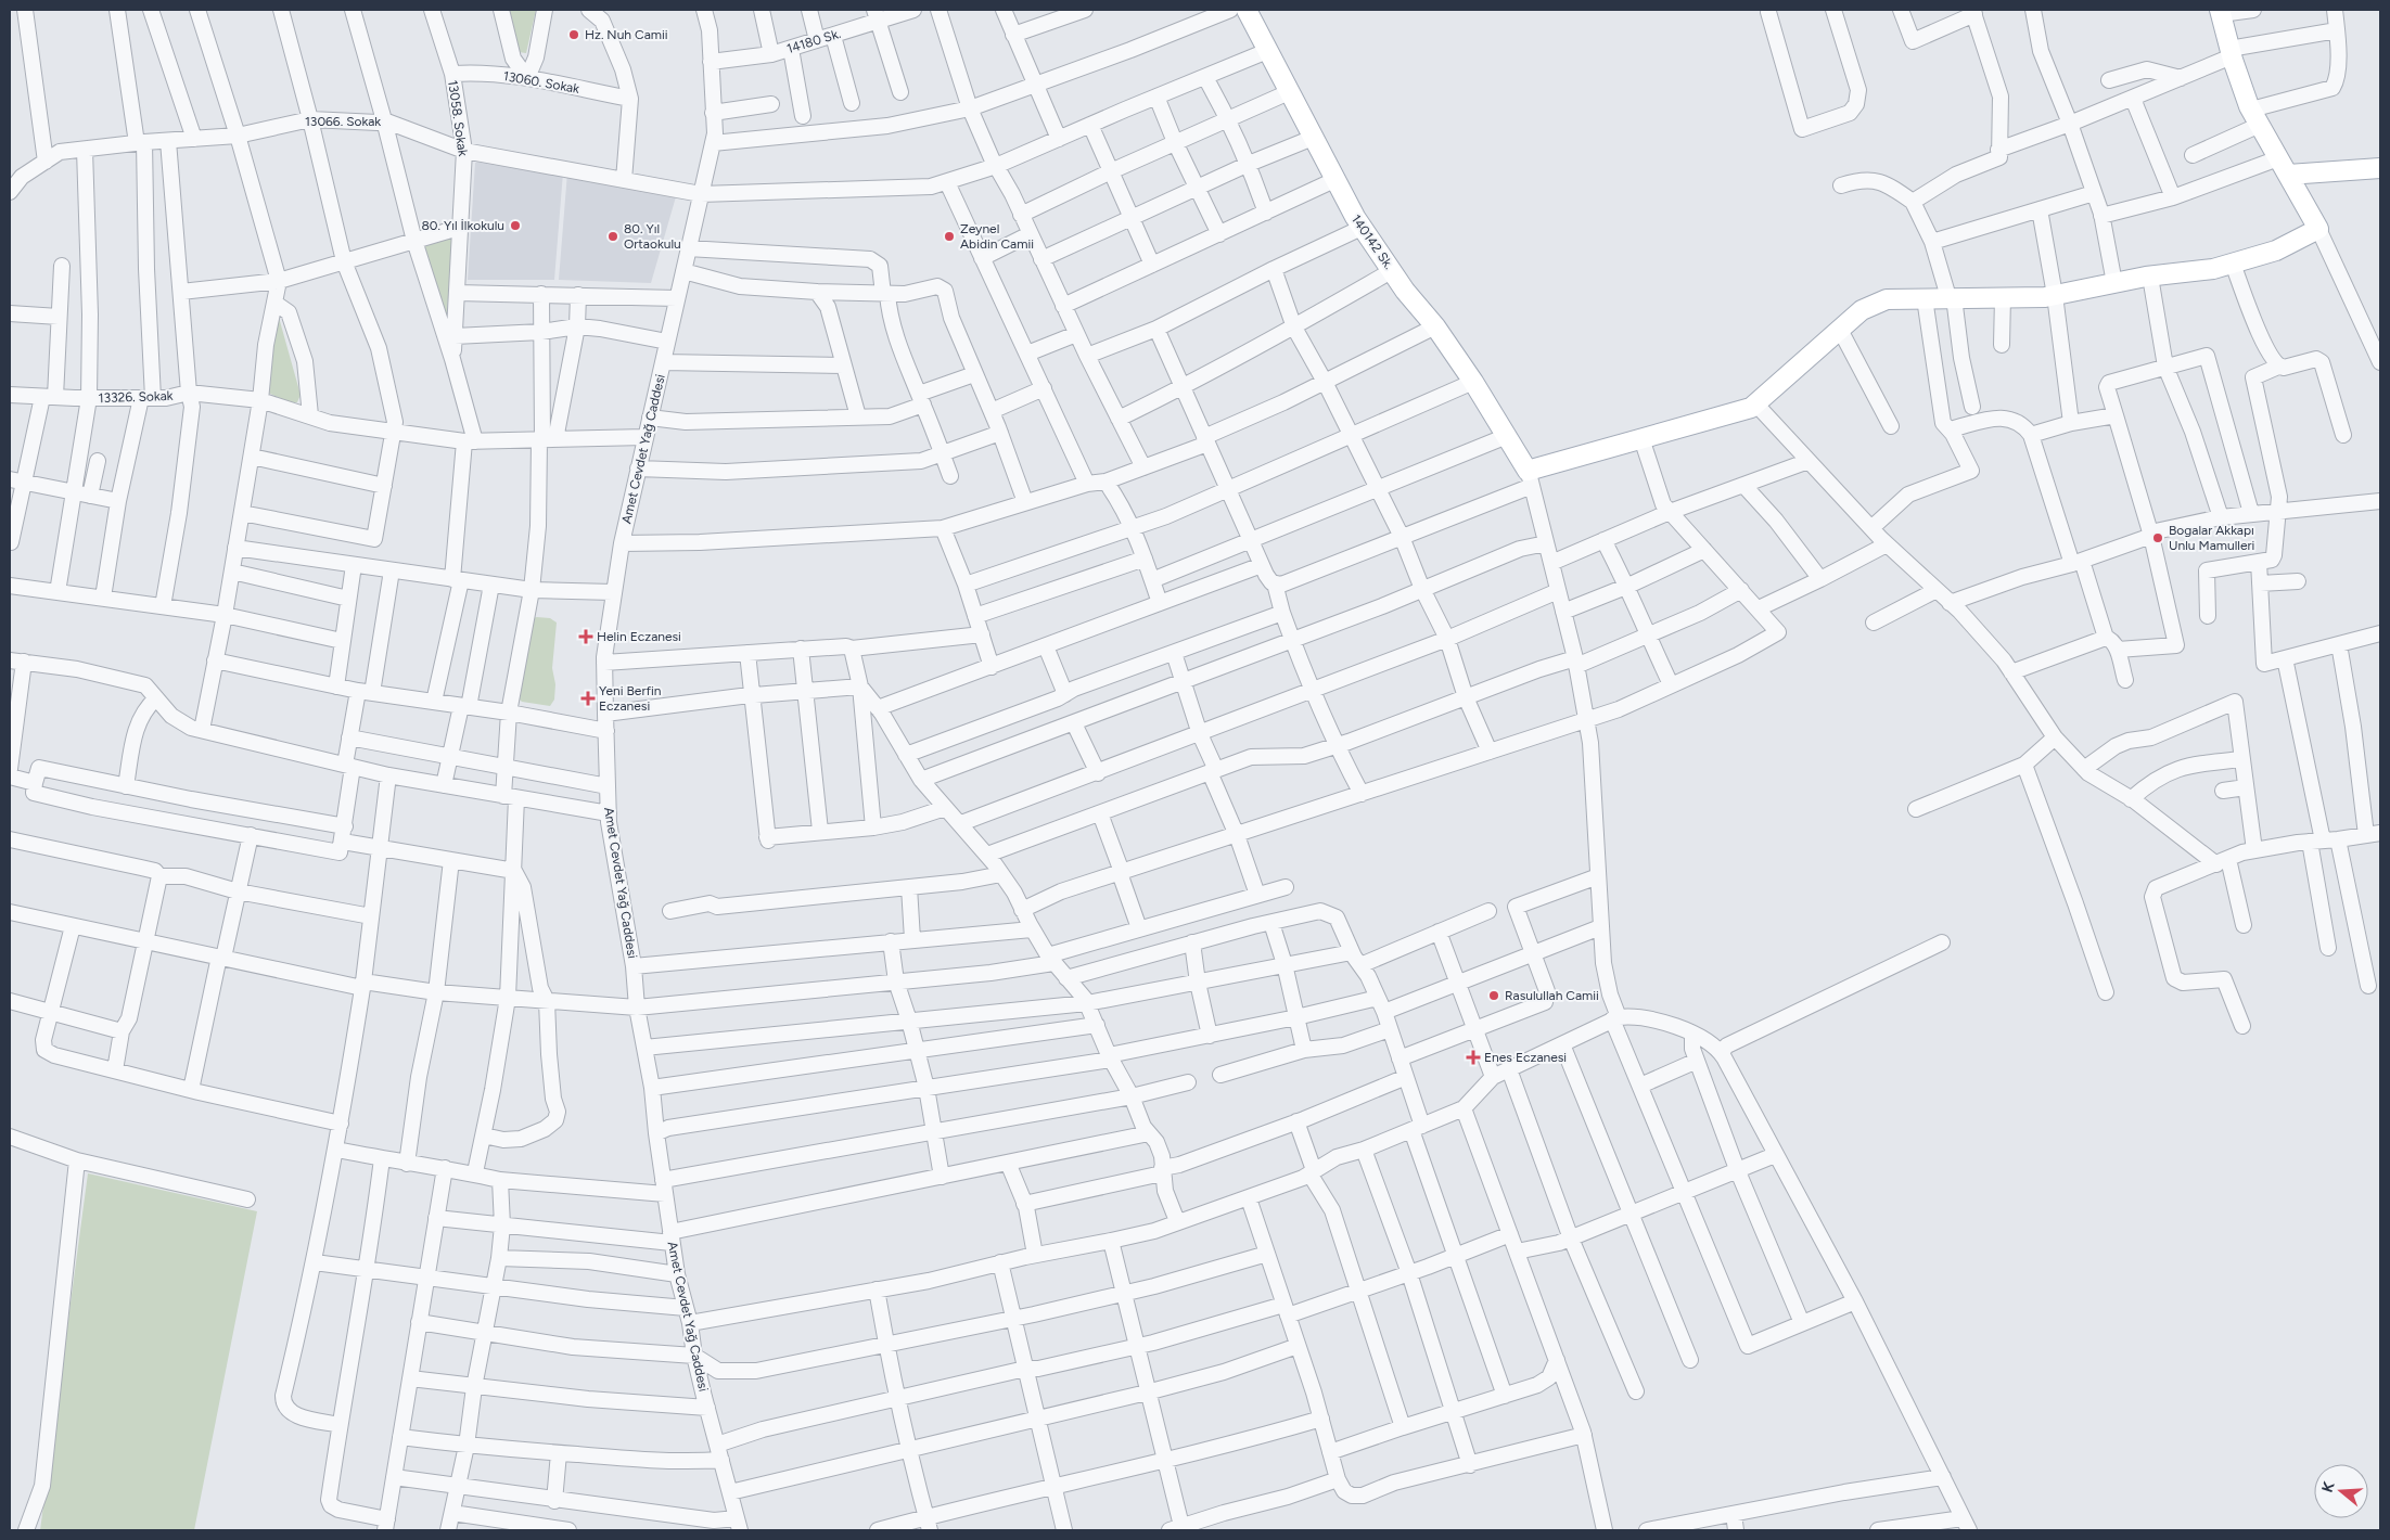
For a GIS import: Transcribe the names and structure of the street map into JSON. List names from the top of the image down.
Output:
{
  "streets": {
    "main road": ["140142 Sk."],
    "street": [
      "14180 Sk.",
      "13060. Sokak",
      "13058. Sokak",
      "13066. Sokak",
      "13326. Sokak",
      "Amet Cevdet Yağ Caddesi"
    ]
  },
  "crossings": [
    ["14180 Sk.", "Amet Cevdet Yağ Caddesi"],
    ["13060. Sokak", "13058. Sokak"],
    ["13058. Sokak", "13066. Sokak"],
    ["13066. Sokak", "140142 Sk."],
    ["13066. Sokak", "Amet Cevdet Yağ Caddesi"],
    ["13326. Sokak", "Amet Cevdet Yağ Caddesi"]
  ],
  "places": {
    "other": [
      "Hz. Nuh Camii",
      "80. Yıl İlkokulu",
      "80. Yıl Ortaokulu",
      "Zeynel Abidin Camii",
      "Bogalar Akkapı Unlu Mamulleri",
      "Rasulullah Camii"
    ],
    "health": ["Helin Eczanesi", "Yeni Berfin Eczanesi", "Enes Eczanesi"]
  },
  "north": "left"
}
